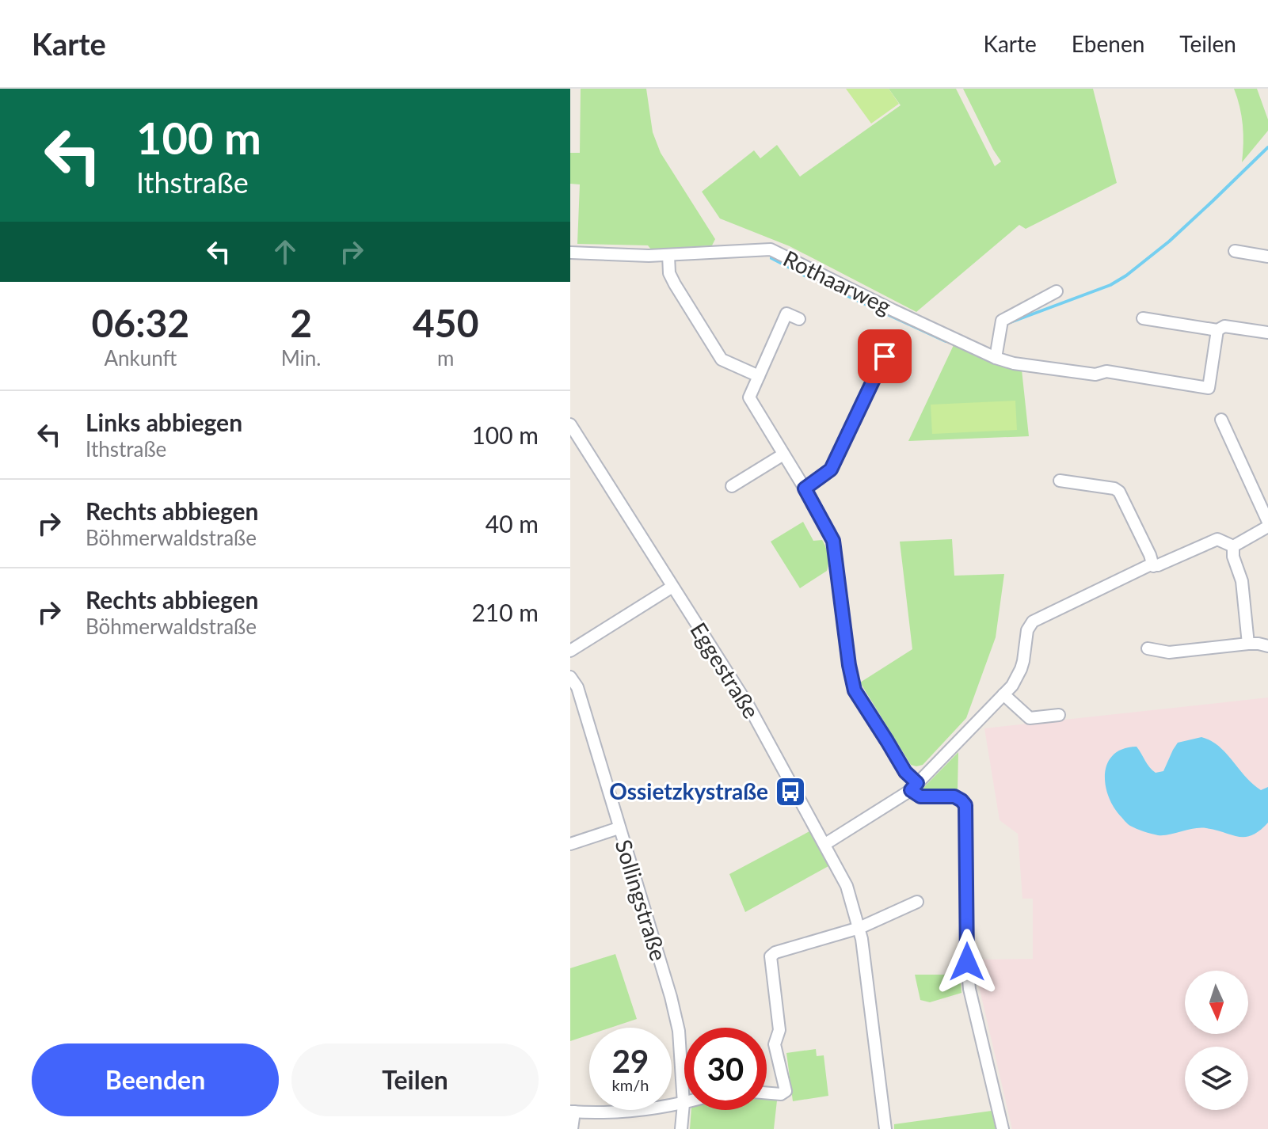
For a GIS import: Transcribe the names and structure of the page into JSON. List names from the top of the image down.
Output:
{
  "streets": {
    "street": ["Rothaarweg", "Eggestraße", "Sollingstraße"]
  },
  "places": {
    "bus stop": ["Ossietzkystraße"]
  },
  "north": "bottom",
  "page": {
    "header": "Karte",
    "nav": ["Karte", "Ebenen", "Teilen"],
    "turn": ["100 m", "Ithstraße"],
    "eta": [
      "06:32",
      "Ankunft",
      "2",
      "Min.",
      "450",
      "m"
    ],
    "list": [
      {
        "name": "Links abbiegen",
        "note": "Ithstraße",
        "value": "100 m"
      },
      {
        "name": "Rechts abbiegen",
        "note": "Böhmerwaldstraße",
        "value": "40 m"
      },
      {
        "name": "Rechts abbiegen",
        "note": "Böhmerwaldstraße",
        "value": "210 m"
      }
    ],
    "speed": "29 km/h",
    "limit": "30",
    "buttons": ["Beenden", "Teilen"]
  }
}
